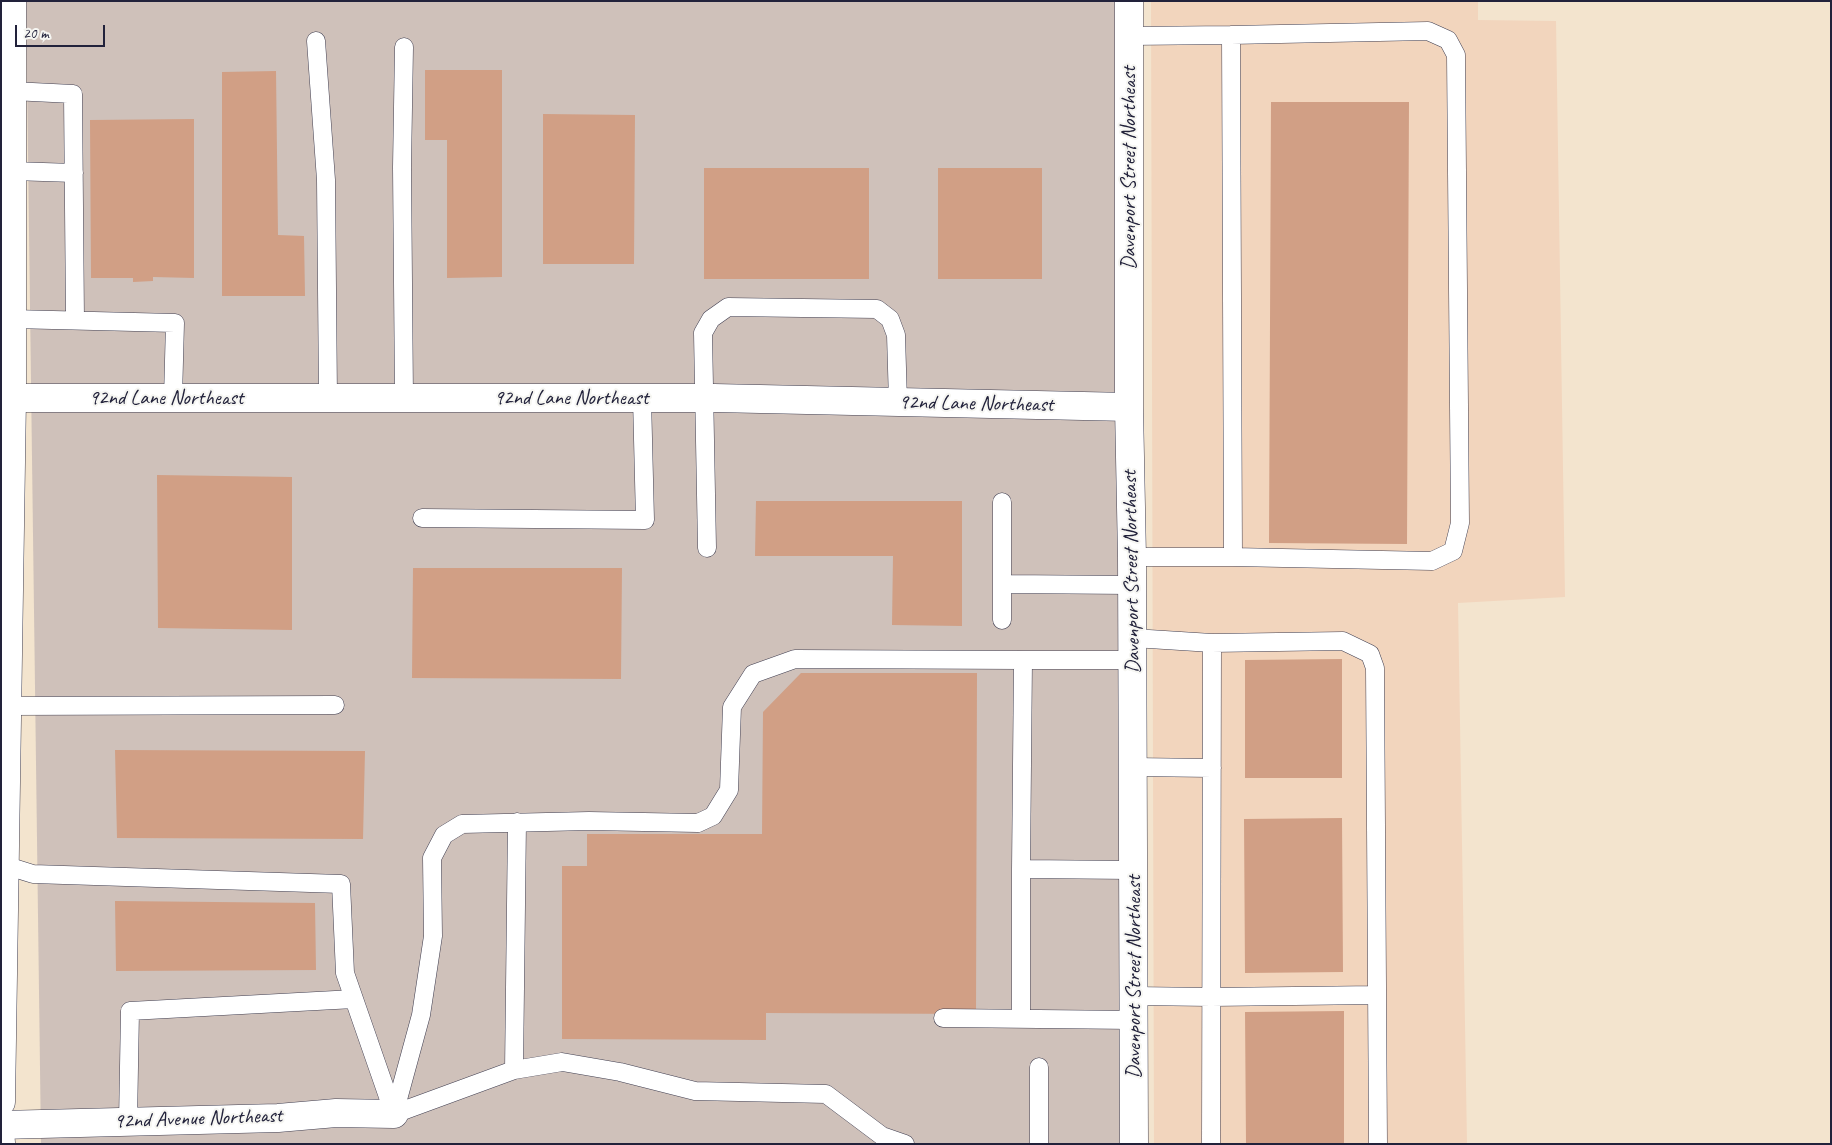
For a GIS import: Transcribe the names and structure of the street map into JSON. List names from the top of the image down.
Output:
{
  "streets": {
    "street": ["Davenport Street Northeast", "92nd Lane Northeast", "92nd Avenue Northeast"]
  },
  "crossings": [
    ["Davenport Street Northeast", "92nd Lane Northeast"]
  ],
  "scale_bar": "20 m"
}
